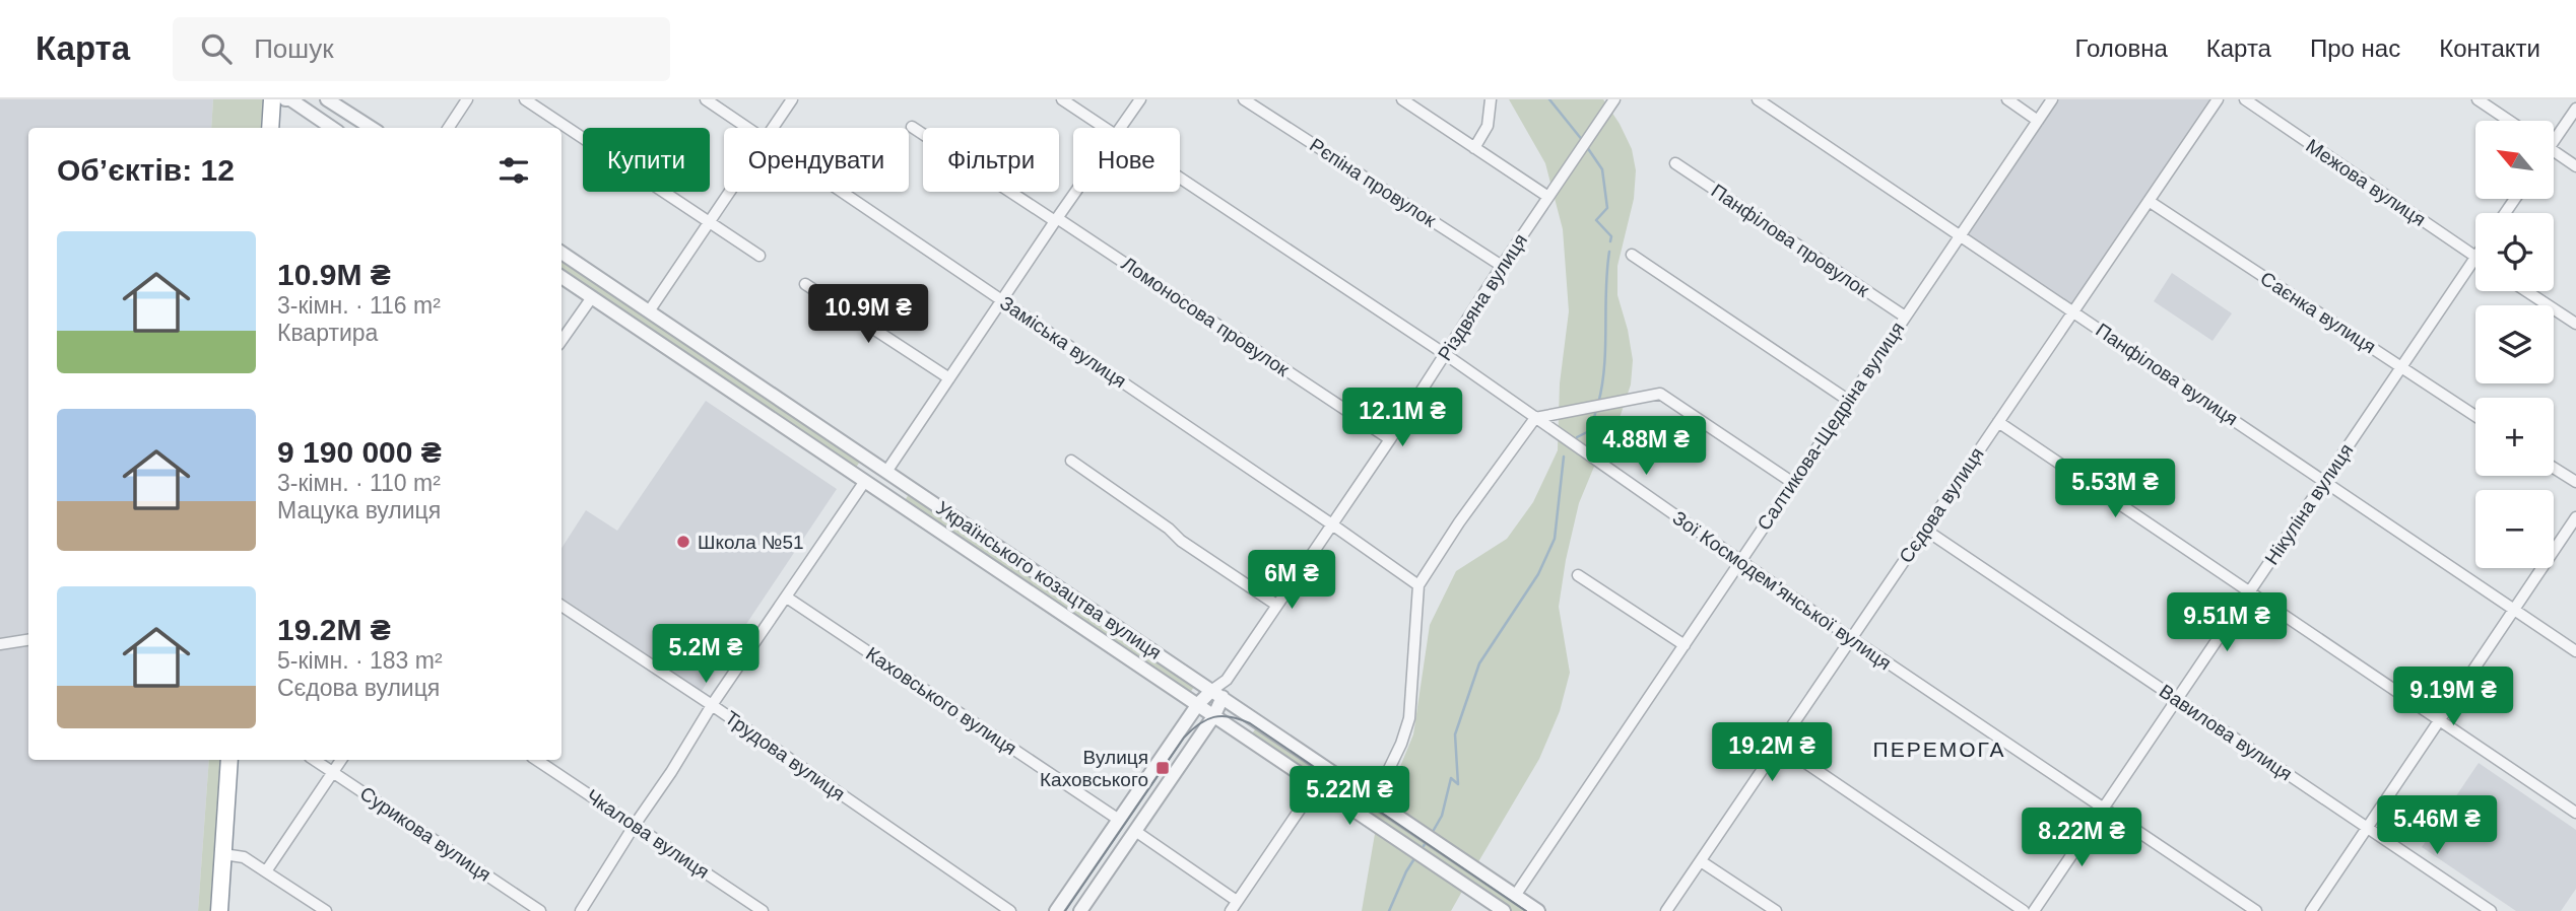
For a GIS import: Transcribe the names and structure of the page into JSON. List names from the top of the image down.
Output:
{
  "streets": {
    "street": [
      "Рєпіна провулок",
      "Межова вулиця",
      "Панфілова провулок",
      "Різдвяна вулиця",
      "Саєнка вулиця",
      "Ломоносова провулок",
      "Заміська вулиця",
      "Панфілова вулиця",
      "Салтикова-Щедріна вулиця",
      "Нікуліна вулиця",
      "Сєдова вулиця",
      "Українського козацтва вулиця",
      "Зої Космодем’янської вулиця",
      "Каховського вулиця",
      "Вавилова вулиця",
      "Трудова вулиця",
      "Сурикова вулиця",
      "Чкалова вулиця"
    ]
  },
  "crossings": [
    ["Рєпіна провулок", "Різдвяна вулиця"],
    ["Межова вулиця", "Нікуліна вулиця"],
    ["Панфілова провулок", "Салтикова-Щедріна вулиця"],
    ["Різдвяна вулиця", "Ломоносова провулок"],
    ["Різдвяна вулиця", "Заміська вулиця"],
    ["Різдвяна вулиця", "Українського козацтва вулиця"],
    ["Різдвяна вулиця", "Зої Космодем’янської вулиця"],
    ["Різдвяна вулиця", "Каховського вулиця"],
    ["Саєнка вулиця", "Нікуліна вулиця"],
    ["Саєнка вулиця", "Сєдова вулиця"],
    ["Панфілова вулиця", "Салтикова-Щедріна вулиця"],
    ["Панфілова вулиця", "Нікуліна вулиця"],
    ["Панфілова вулиця", "Сєдова вулиця"],
    ["Салтикова-Щедріна вулиця", "Українського козацтва вулиця"],
    ["Салтикова-Щедріна вулиця", "Зої Космодем’янської вулиця"],
    ["Нікуліна вулиця", "Зої Космодем’янської вулиця"],
    ["Нікуліна вулиця", "Вавилова вулиця"],
    ["Сєдова вулиця", "Зої Космодем’янської вулиця"],
    ["Сєдова вулиця", "Вавилова вулиця"]
  ],
  "districts": ["ПЕРЕМОГА"],
  "places": {
    "other": ["Школа №51"],
    "transit": ["Вулиця Каховського"]
  },
  "north": "top left",
  "page": {
    "header": "Карта",
    "search": "Пошук",
    "nav": [
      "Головна",
      "Карта",
      "Про нас",
      "Контакти"
    ],
    "map_buttons": ["+", "−"],
    "chip": [
      "Купити",
      "Орендувати",
      "Фільтри",
      "Нове"
    ],
    "heading": "Об’єктів: 12",
    "list": [
      {
        "name": "10.9M ₴",
        "note": "3-кімн. · 116 m² · Квартира"
      },
      {
        "name": "9 190 000 ₴",
        "note": "3-кімн. · 110 m² · Мацука вулиця"
      },
      {
        "name": "19.2M ₴",
        "note": "5-кімн. · 183 m² · Сєдова вулиця"
      }
    ],
    "price": [
      "10.9M ₴",
      "12.1M ₴",
      "4.88M ₴",
      "5.53M ₴",
      "6M ₴",
      "9.51M ₴",
      "5.2M ₴",
      "9.19M ₴",
      "19.2M ₴",
      "5.22M ₴",
      "5.46M ₴",
      "8.22M ₴"
    ]
  }
}
